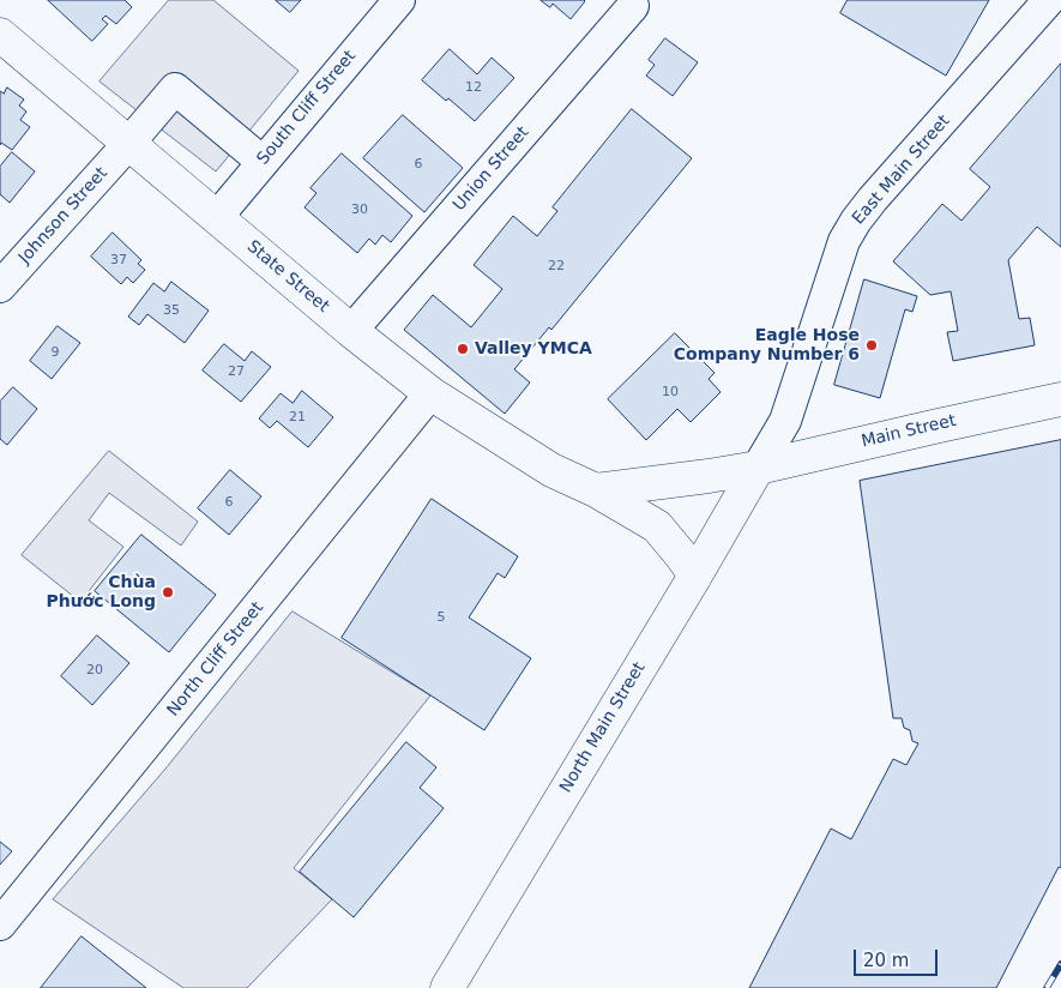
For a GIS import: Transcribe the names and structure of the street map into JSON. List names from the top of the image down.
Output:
{
  "streets": {
    "main road": ["State Street", "Main Street", "North Main Street"],
    "street": [
      "South Cliff Street",
      "Union Street",
      "East Main Street",
      "Johnson Street",
      "North Cliff Street"
    ]
  },
  "crossings": [
    ["South Cliff Street", "Johnson Street"],
    ["South Cliff Street", "State Street"],
    ["Union Street", "State Street"],
    ["East Main Street", "Main Street"],
    ["East Main Street", "North Main Street"],
    ["Johnson Street", "State Street"],
    ["State Street", "North Cliff Street"],
    ["State Street", "North Main Street"],
    ["Main Street", "North Main Street"]
  ],
  "places": ["Eagle Hose Company Number 6", "Valley YMCA", "Chùa Phước Long"],
  "house_numbers": [
    "12",
    "6",
    "30",
    "37",
    "22",
    "35",
    "9",
    "27",
    "10",
    "21",
    "6",
    "5",
    "20"
  ],
  "scale_bar": "20 m"
}
